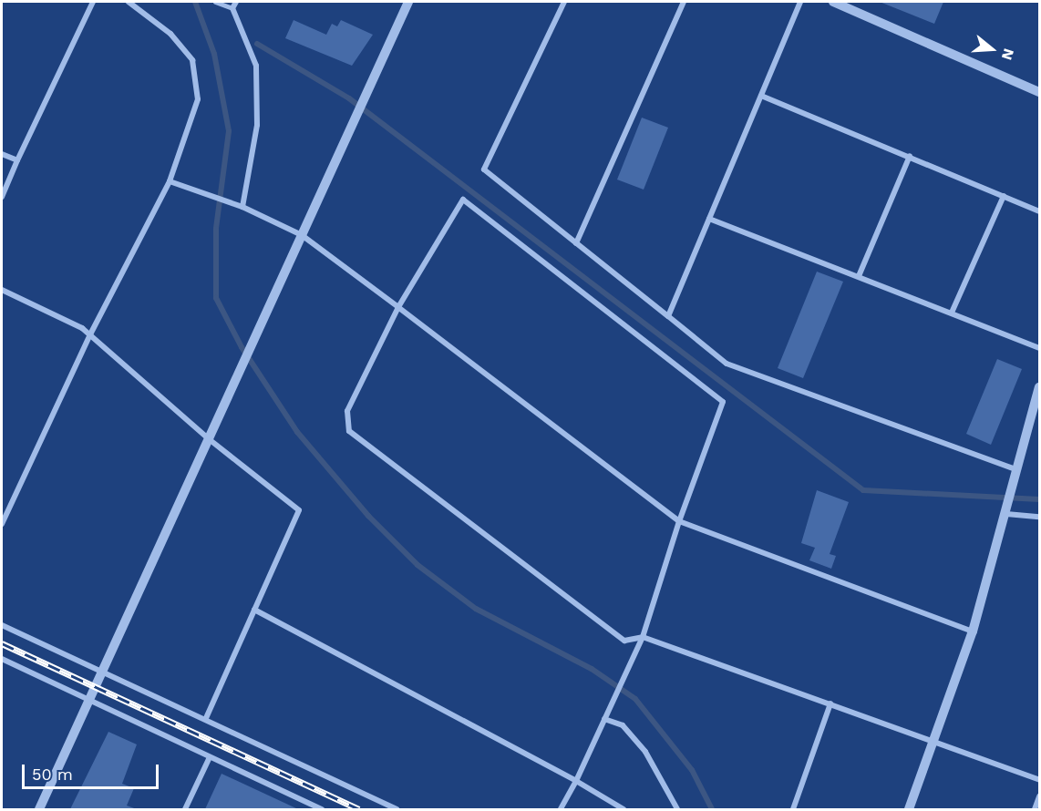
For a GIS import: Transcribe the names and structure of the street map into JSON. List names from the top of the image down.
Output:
{
  "scale_bar": "50 m",
  "north": "right"
}
